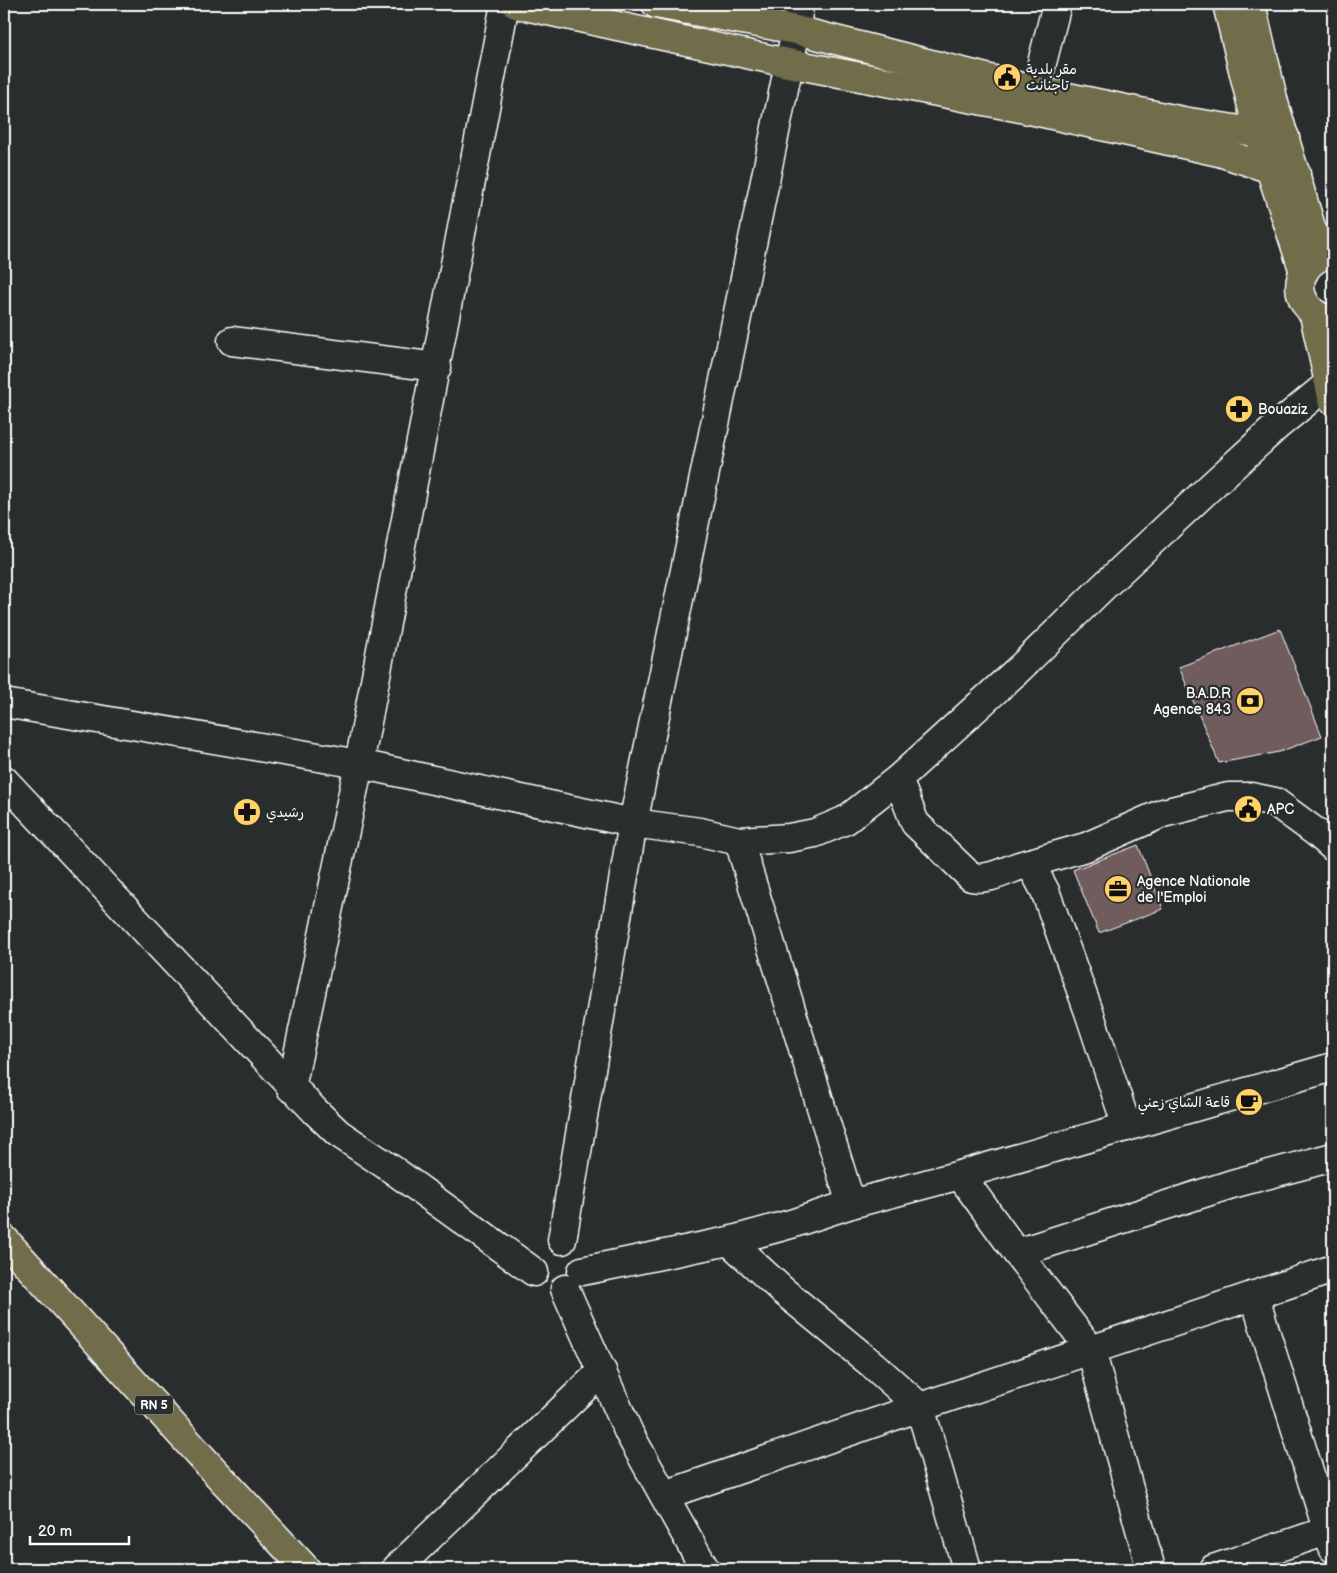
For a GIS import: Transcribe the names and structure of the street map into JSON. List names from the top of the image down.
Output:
{
  "streets": {
    "main road": ["RN 5"]
  },
  "places": {
    "public building": ["مقر بلدية تاجنانت", "APC"],
    "pharmacy": ["Bouaziz", "رشيدي"],
    "bank": ["B.A.D.R Agence 843"],
    "office": ["Agence Nationale de l'Emploi"],
    "cafe": ["قاعة الشاي زعني"]
  },
  "scale_bar": "20 m"
}
